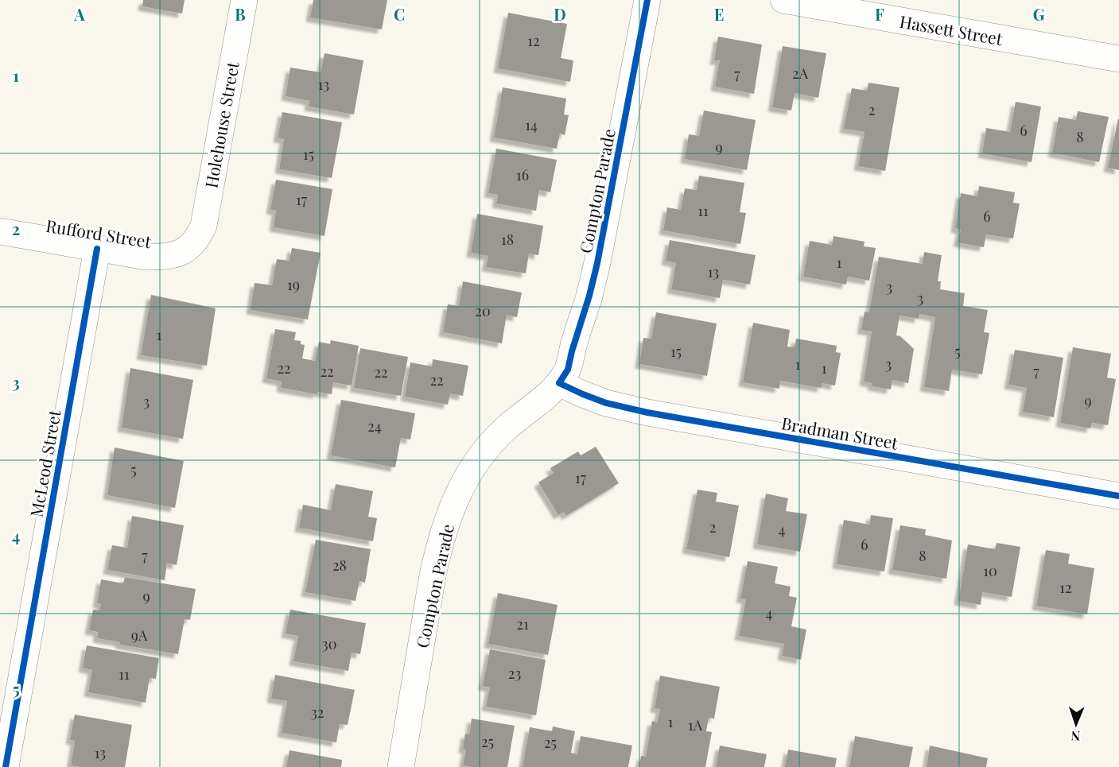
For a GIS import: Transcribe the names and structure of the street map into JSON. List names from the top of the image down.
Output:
{
  "streets": {
    "street": [
      "Hassett Street",
      "Holehouse Street",
      "Compton Parade",
      "Rufford Street",
      "Bradman Street",
      "McLeod Street"
    ]
  },
  "crossings": [
    ["Holehouse Street", "Rufford Street"],
    ["Compton Parade", "Bradman Street"],
    ["Rufford Street", "McLeod Street"]
  ],
  "house_numbers": [
    "12",
    "2A",
    "7",
    "13",
    "2",
    "14",
    "6",
    "8",
    "9",
    "15",
    "16",
    "17",
    "11",
    "6",
    "18",
    "1",
    "13",
    "19",
    "3",
    "3",
    "20",
    "1",
    "15",
    "5",
    "1",
    "3",
    "22",
    "1",
    "22",
    "7",
    "22",
    "22",
    "9",
    "3",
    "24",
    "5",
    "17",
    "2",
    "4",
    "6",
    "7",
    "8",
    "28",
    "10",
    "12",
    "9",
    "4",
    "21",
    "9A",
    "30",
    "23",
    "11",
    "32",
    "1",
    "1A",
    "25",
    "25",
    "13"
  ],
  "north": "bottom",
  "grid": {
    "columns": [
      "A",
      "B",
      "C",
      "D",
      "E",
      "F",
      "G"
    ],
    "rows": [
      "1",
      "2",
      "3",
      "4",
      "5"
    ]
  }
}
